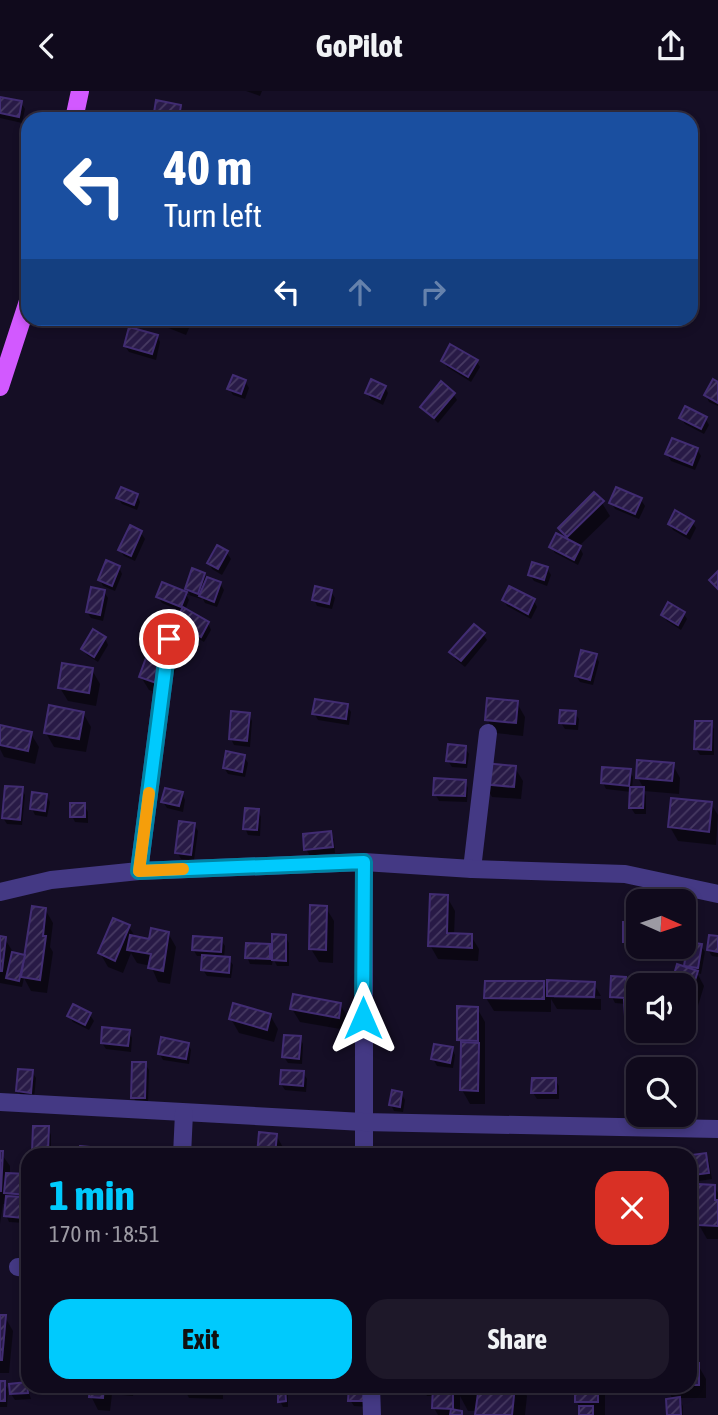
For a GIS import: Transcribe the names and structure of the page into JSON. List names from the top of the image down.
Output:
{
  "north": "right",
  "page": {
    "header": "GoPilot",
    "turn": ["40 m", "Turn left"],
    "heading": ["1 min", "170 m · 18:51"],
    "buttons": ["Exit", "Share"]
  }
}
